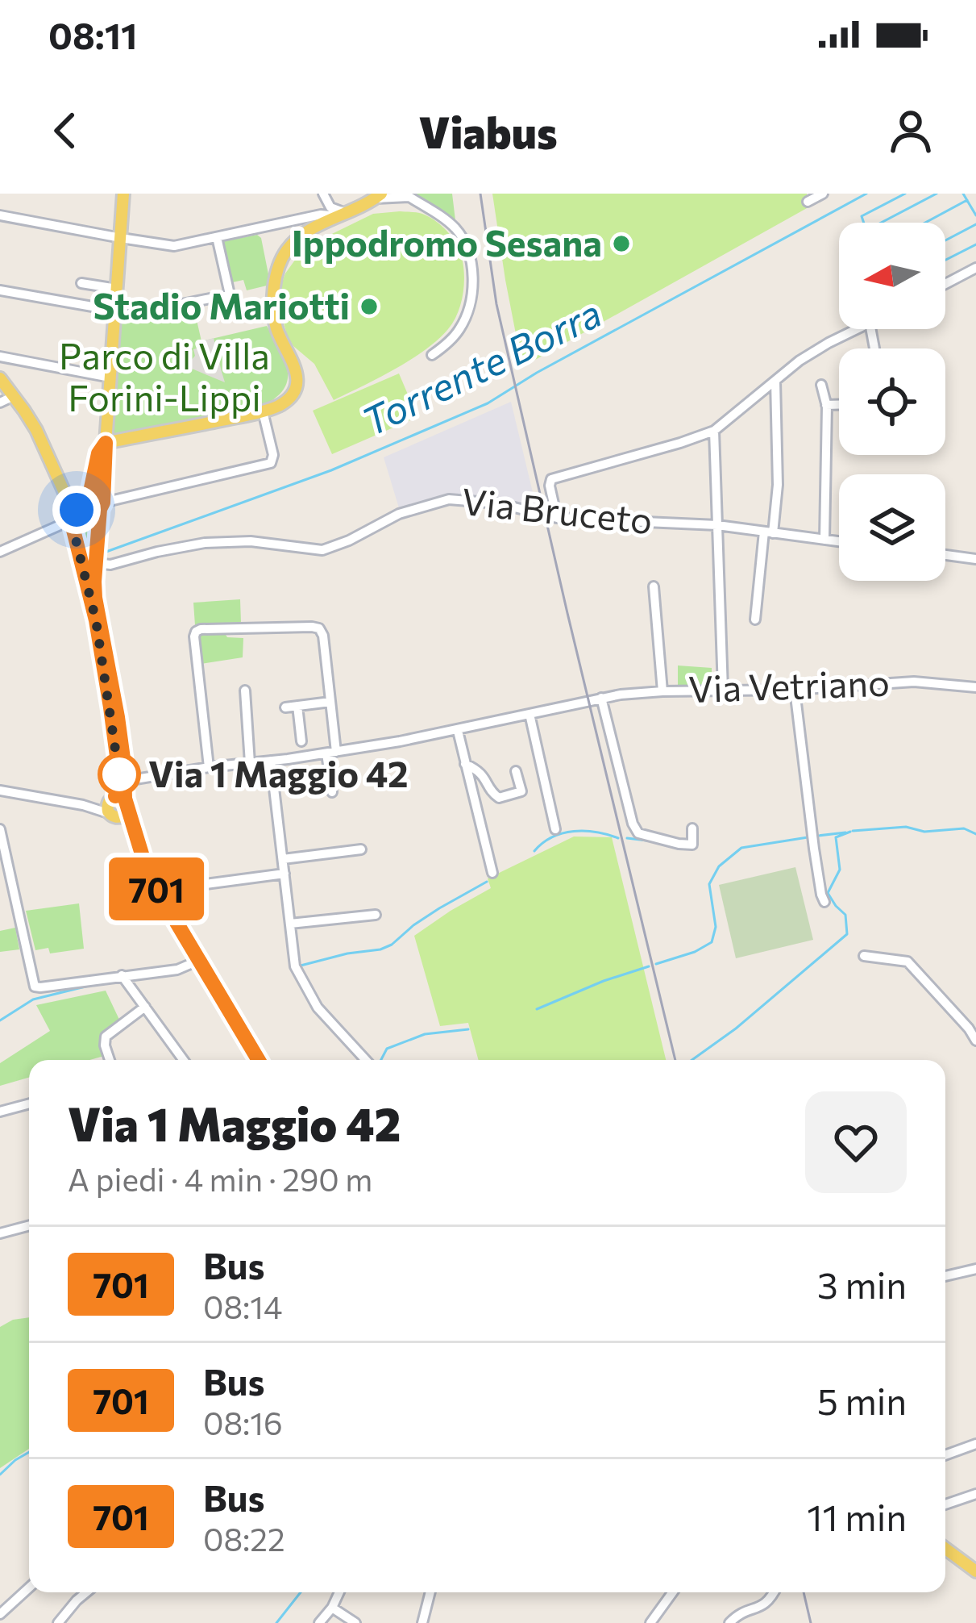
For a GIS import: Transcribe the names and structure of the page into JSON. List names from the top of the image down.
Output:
{
  "streets": {
    "street": ["Via Bruceto", "Via Vetriano"]
  },
  "water": ["Torrente Borra"],
  "parks": ["Parco di Villa Forini-Lippi"],
  "places": ["Ippodromo Sesana", "Stadio Mariotti", "Via 1 Maggio 42"],
  "lines": ["bus line 701"],
  "north": "left",
  "page": {
    "status": "08:11",
    "header": "Viabus",
    "on_map": "701",
    "heading": ["Via 1 Maggio 42", "A piedi · 4 min · 290 m"],
    "list": [
      {
        "mark": "701",
        "name": "Bus",
        "note": "08:14",
        "value": "3 min"
      },
      {
        "mark": "701",
        "name": "Bus",
        "note": "08:16",
        "value": "5 min"
      },
      {
        "mark": "701",
        "name": "Bus",
        "note": "08:22",
        "value": "11 min"
      }
    ]
  }
}
